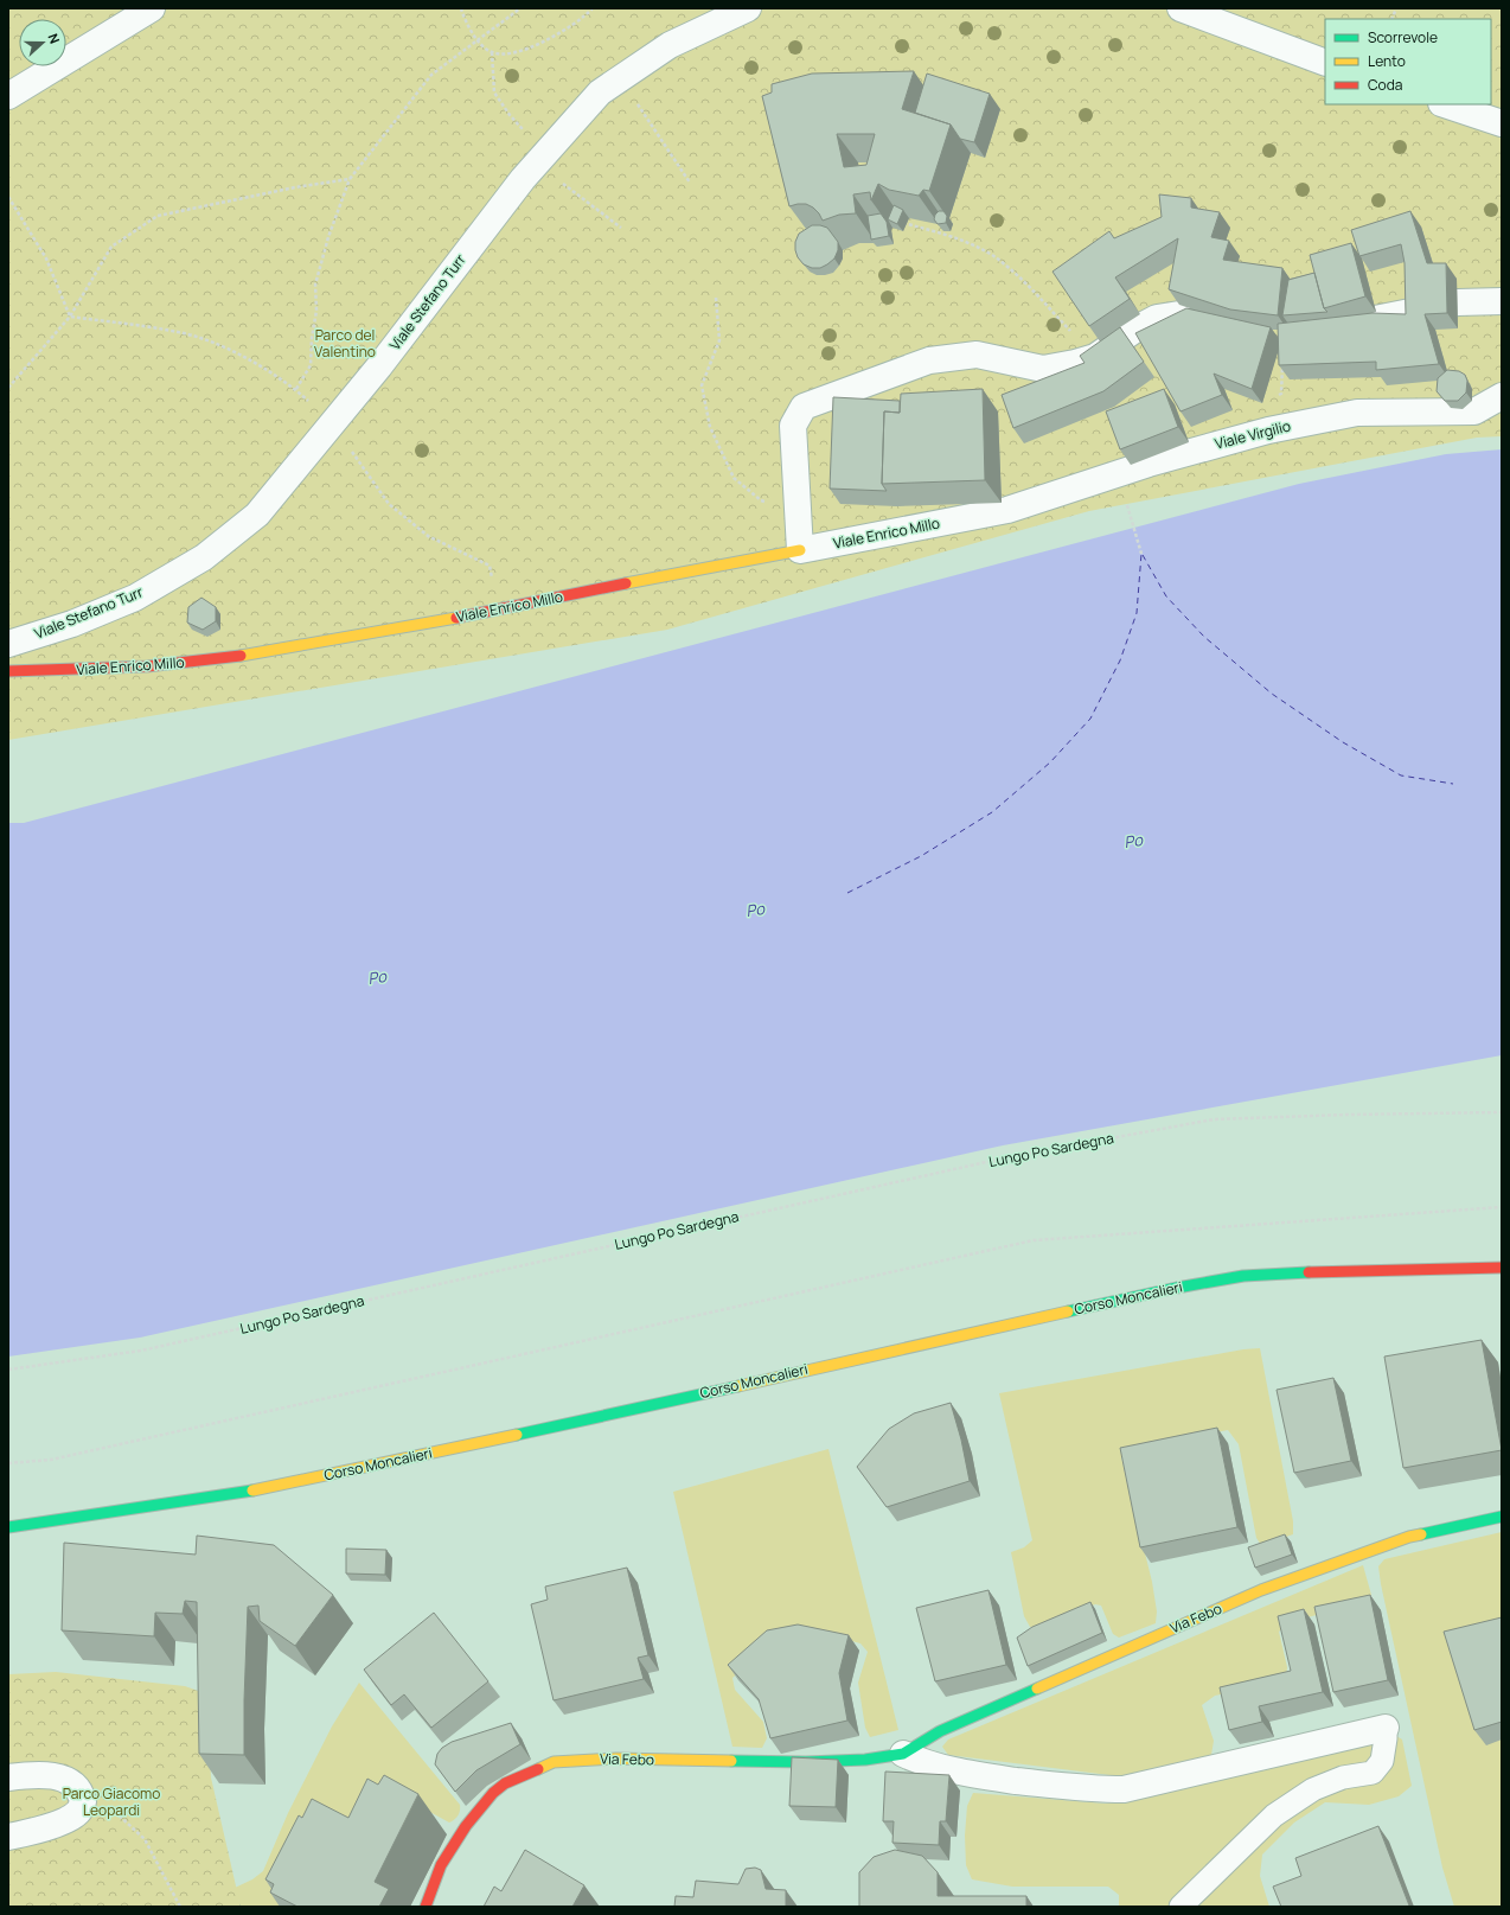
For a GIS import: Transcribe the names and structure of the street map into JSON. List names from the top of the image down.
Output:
{
  "streets": {
    "street": [
      "Viale Stefano Turr",
      "Viale Virgilio",
      "Viale Enrico Millo",
      "Corso Moncalieri",
      "Via Febo"
    ],
    "path": ["Lungo Po Sardegna"]
  },
  "crossings": [
    ["Viale Virgilio", "Viale Enrico Millo"]
  ],
  "water": ["Po"],
  "parks": ["Parco del Valentino", "Parco Giacomo Leopardi"],
  "legend": ["Scorrevole", "Lento", "Coda"],
  "north": "right"
}
